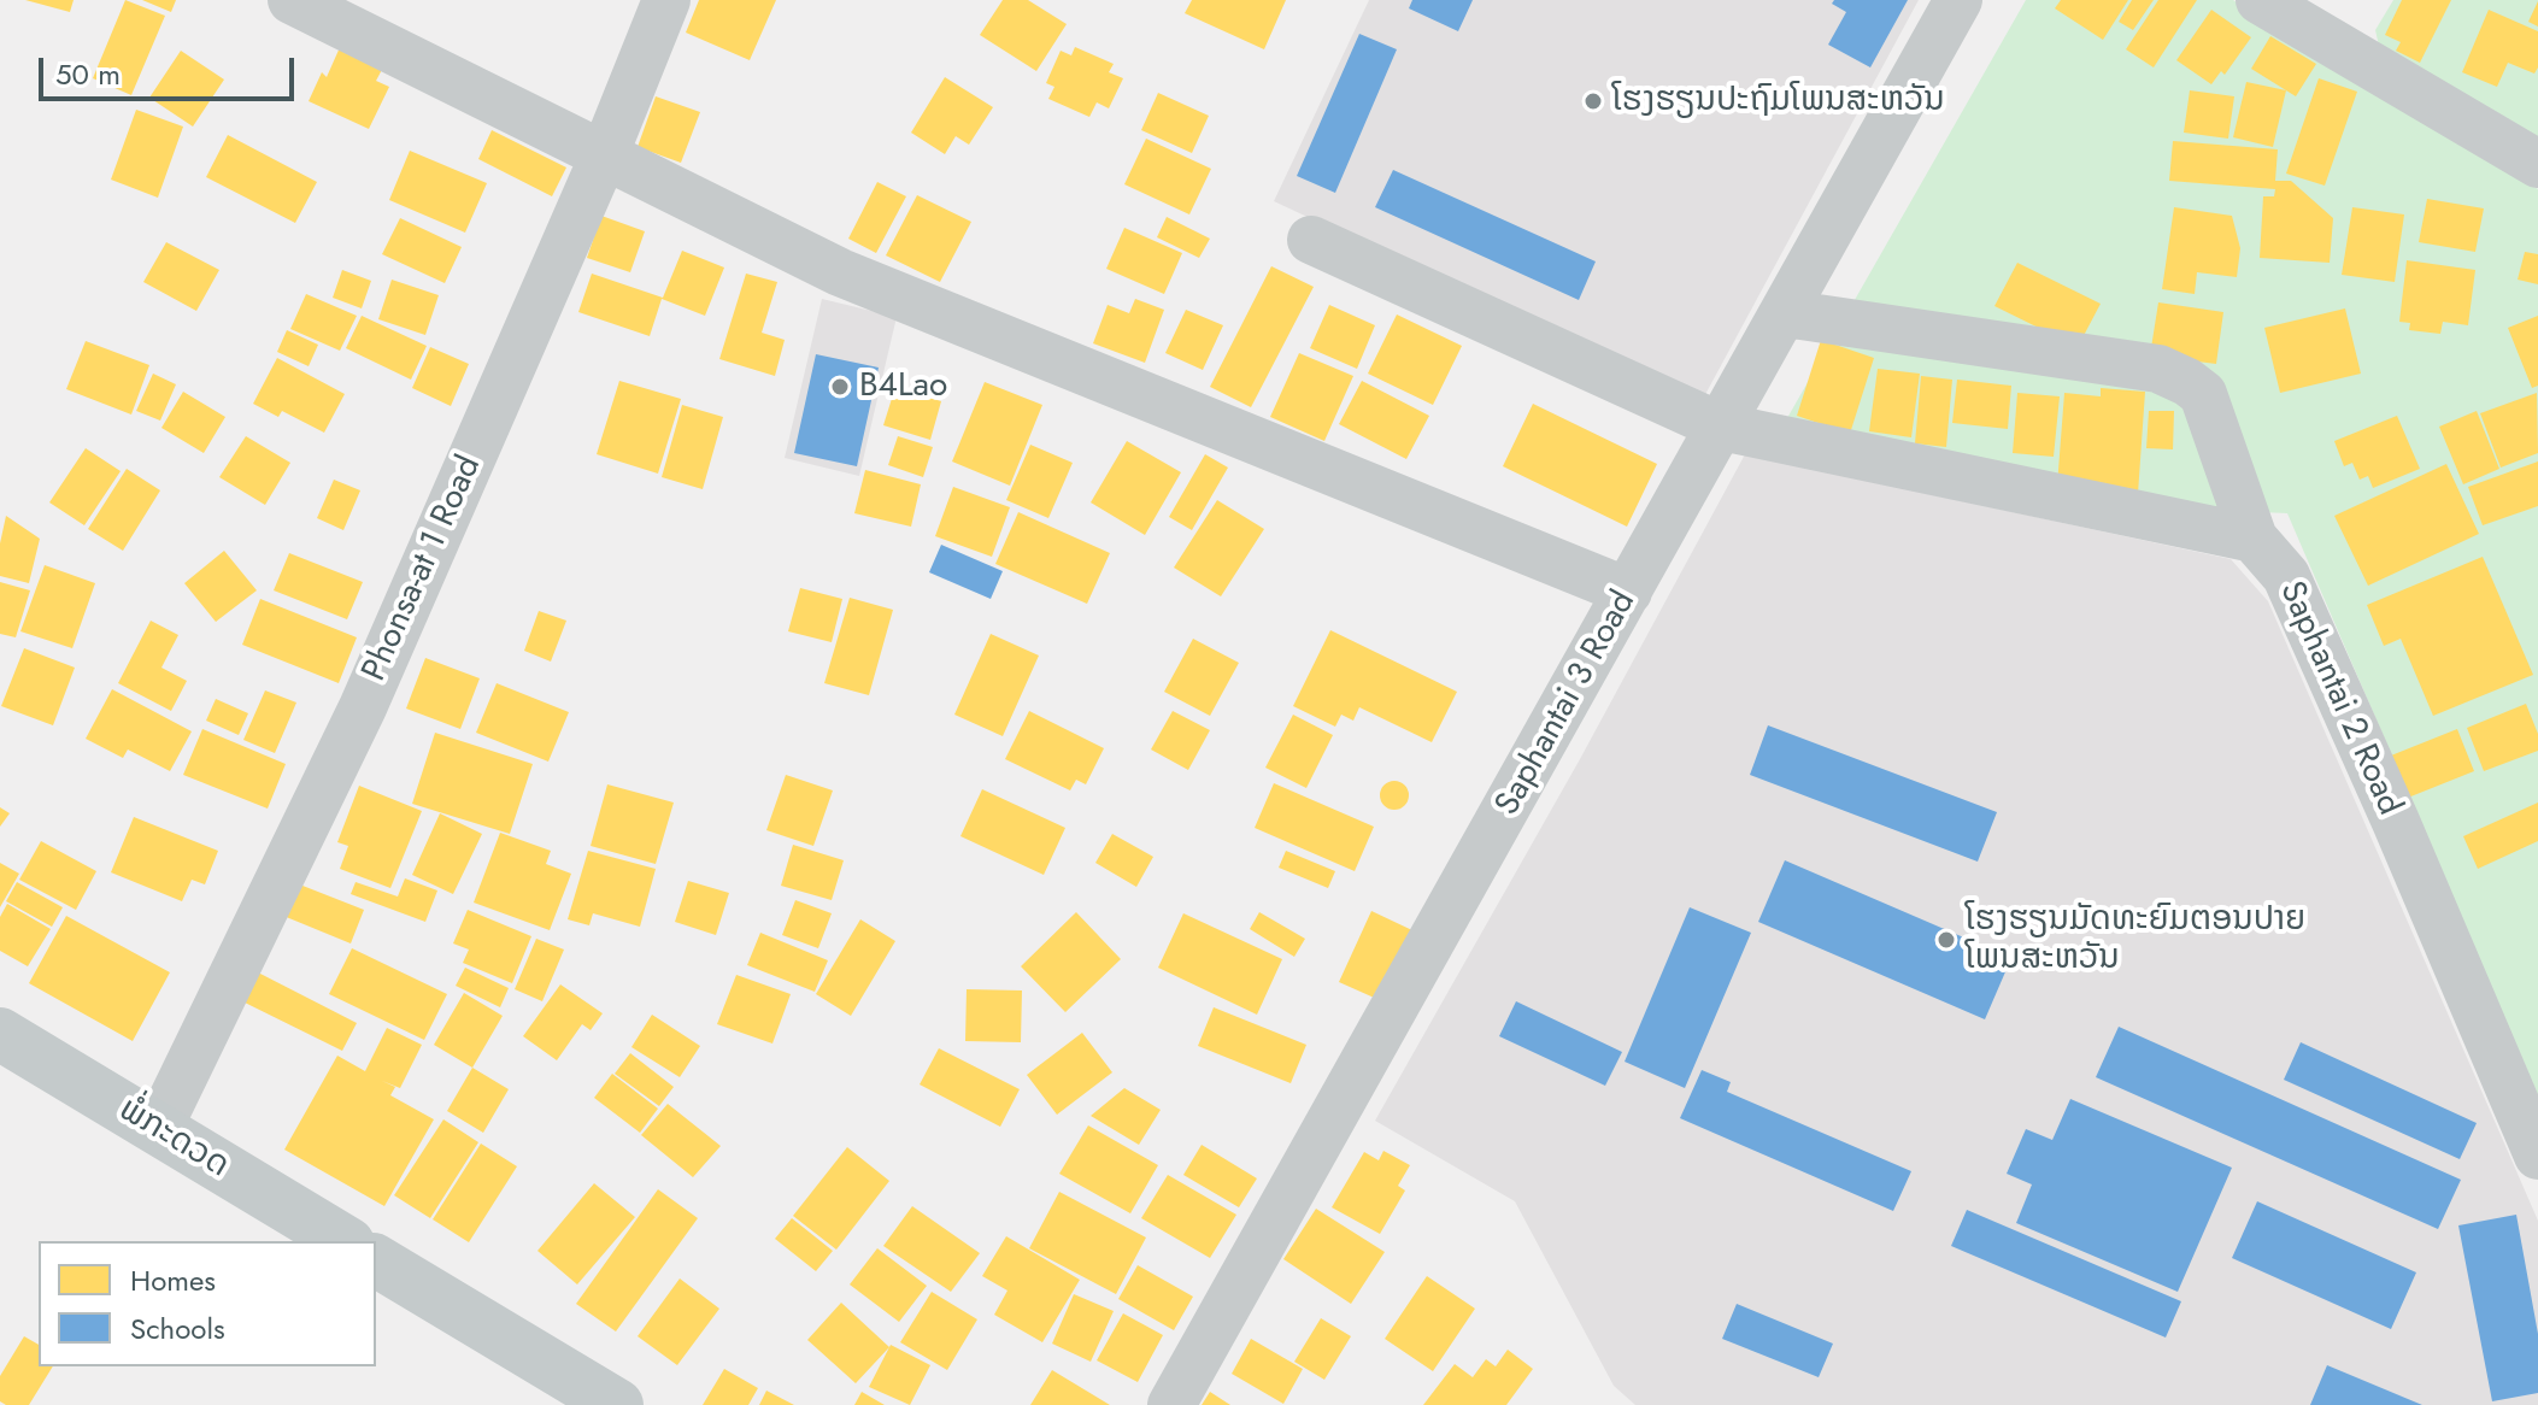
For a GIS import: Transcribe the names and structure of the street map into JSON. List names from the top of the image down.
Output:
{
  "streets": {
    "main road": ["ພໍ່ກະດວດ"],
    "street": ["Phonsa-at 1 Road", "Saphantai 2 Road", "Saphantai 3 Road"]
  },
  "crossings": [
    ["Phonsa-at 1 Road", "ພໍ່ກະດວດ"]
  ],
  "places": ["ໂຮງຮຽນປະຖົມໂພນສະຫວັນ", "B4Lao", "ໂຮງຮຽນມັດທະຍົມຕອນປາຍ ໂພນສະຫວັນ"],
  "legend": ["Homes", "Schools"],
  "scale_bar": "50 m"
}
